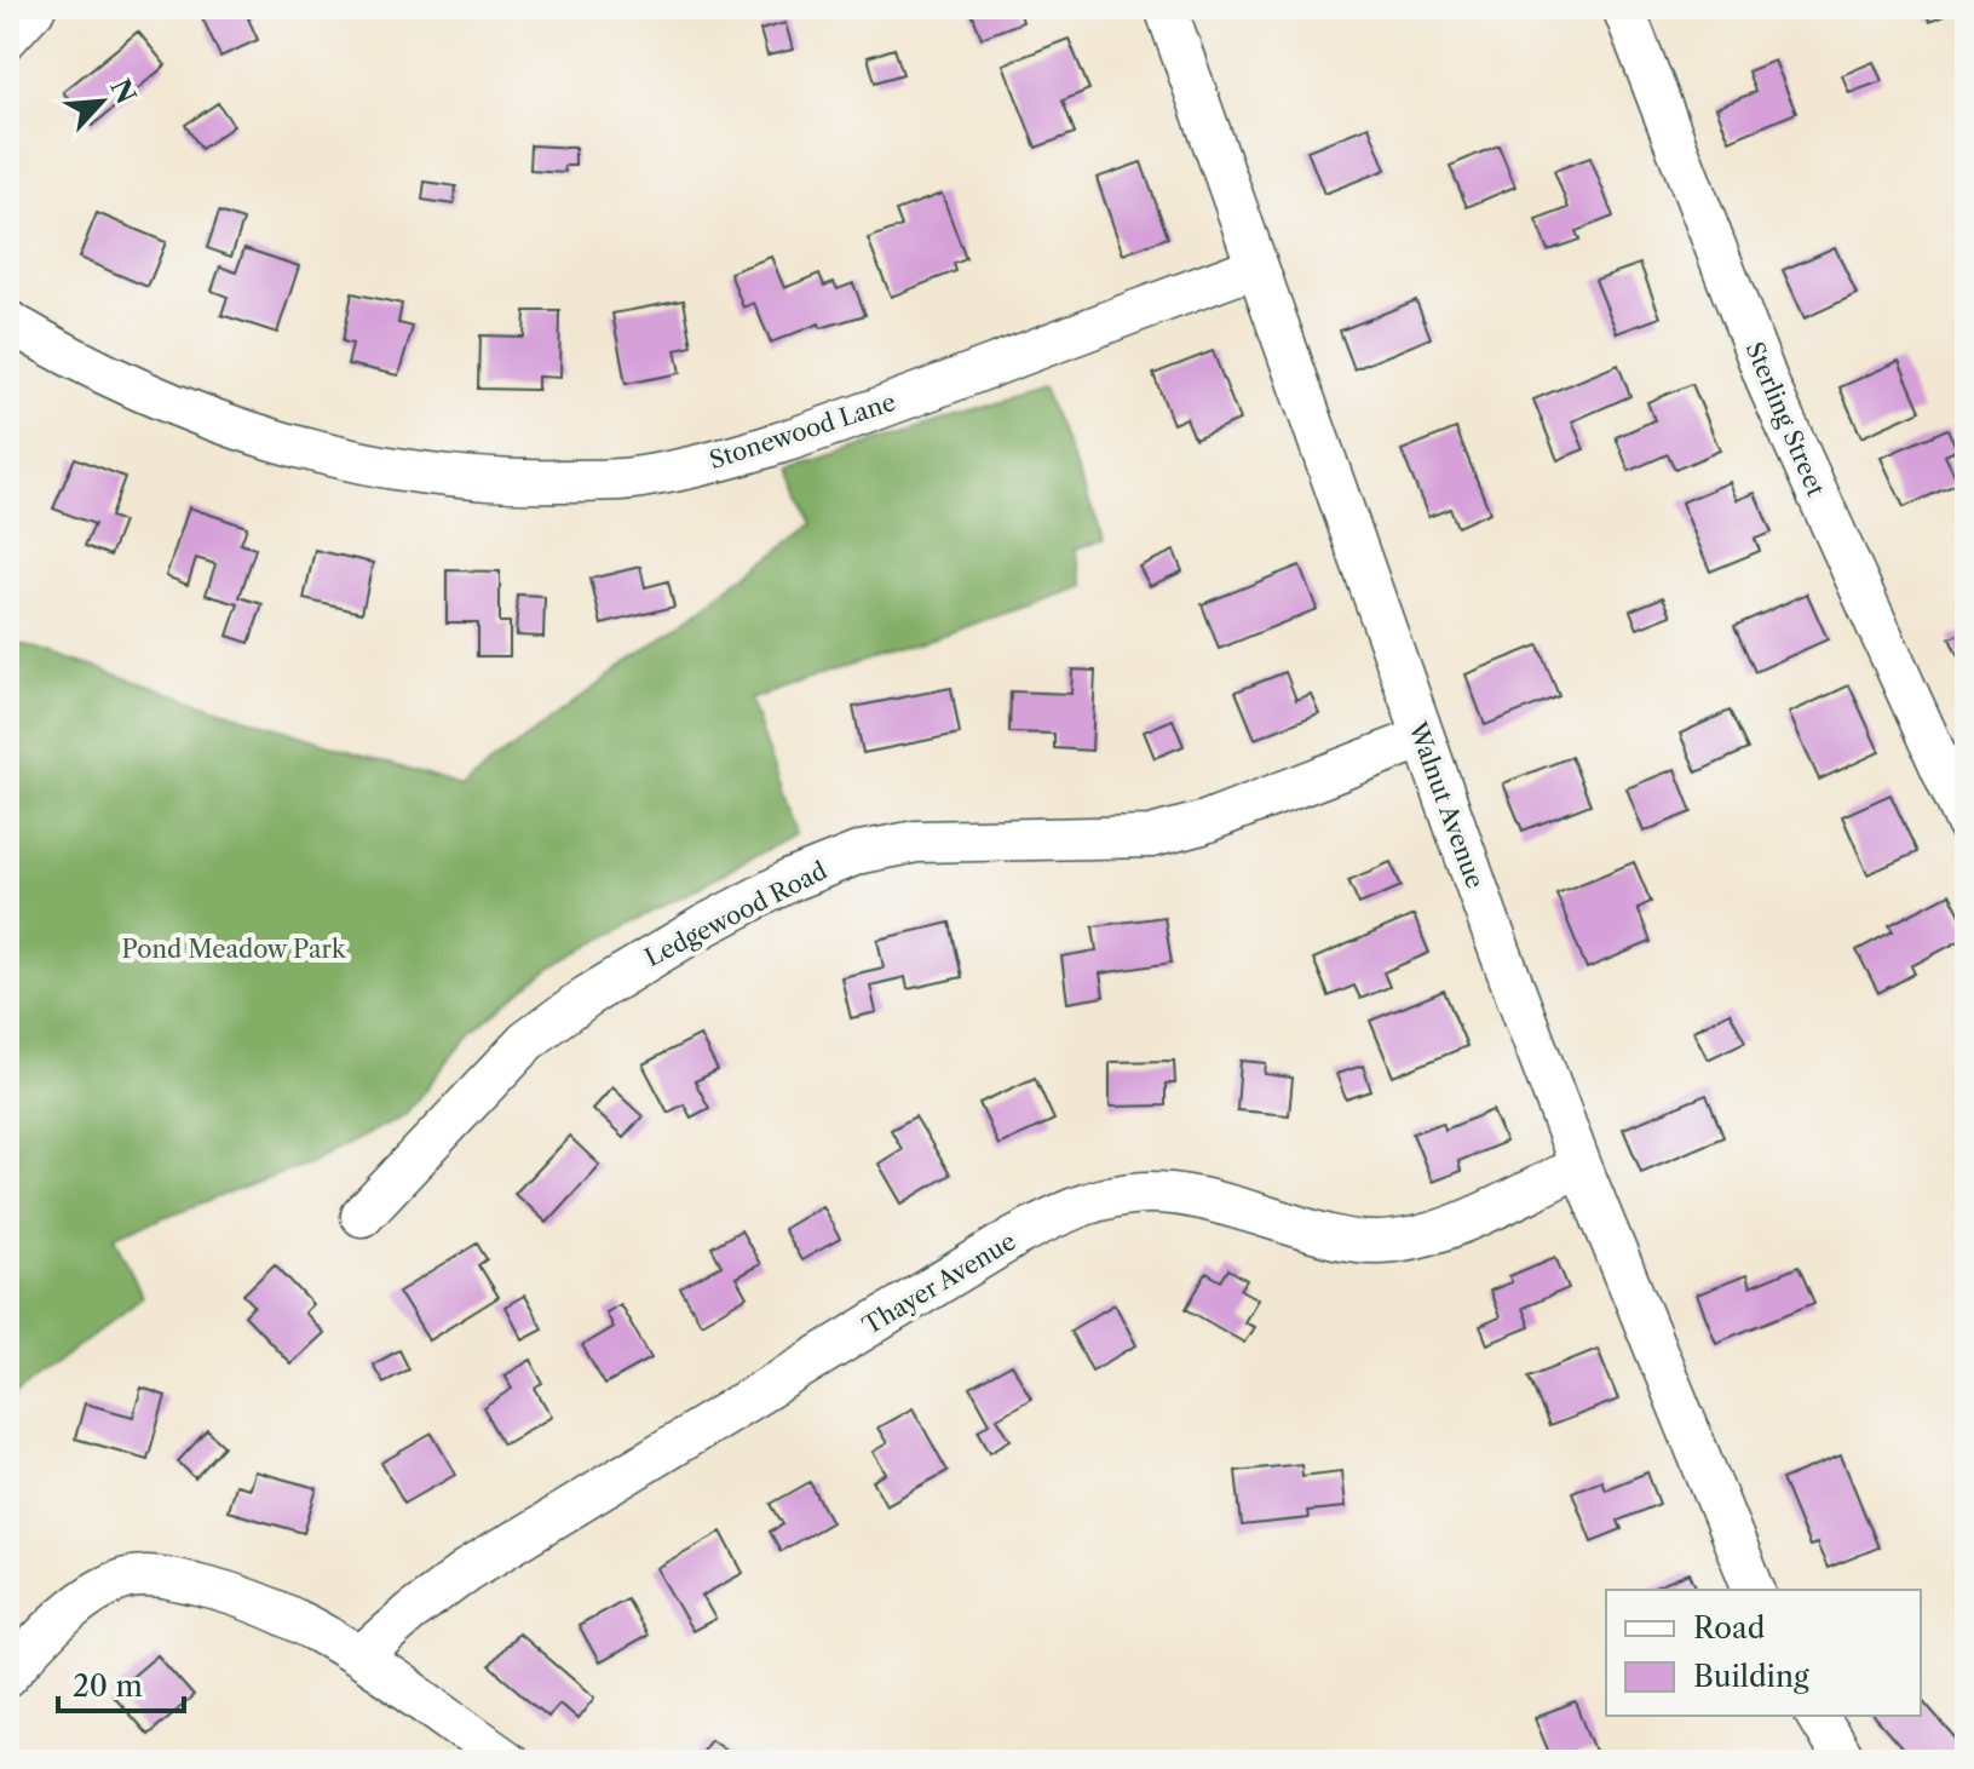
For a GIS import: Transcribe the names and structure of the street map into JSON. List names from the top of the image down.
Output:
{
  "streets": {
    "street": [
      "Sterling Street",
      "Stonewood Lane",
      "Walnut Avenue",
      "Ledgewood Road",
      "Thayer Avenue"
    ]
  },
  "crossings": [
    ["Stonewood Lane", "Walnut Avenue"],
    ["Walnut Avenue", "Ledgewood Road"],
    ["Walnut Avenue", "Thayer Avenue"]
  ],
  "parks": ["Pond Meadow Park"],
  "legend": ["Road", "Building"],
  "scale_bar": "20 m",
  "north": "top right"
}
